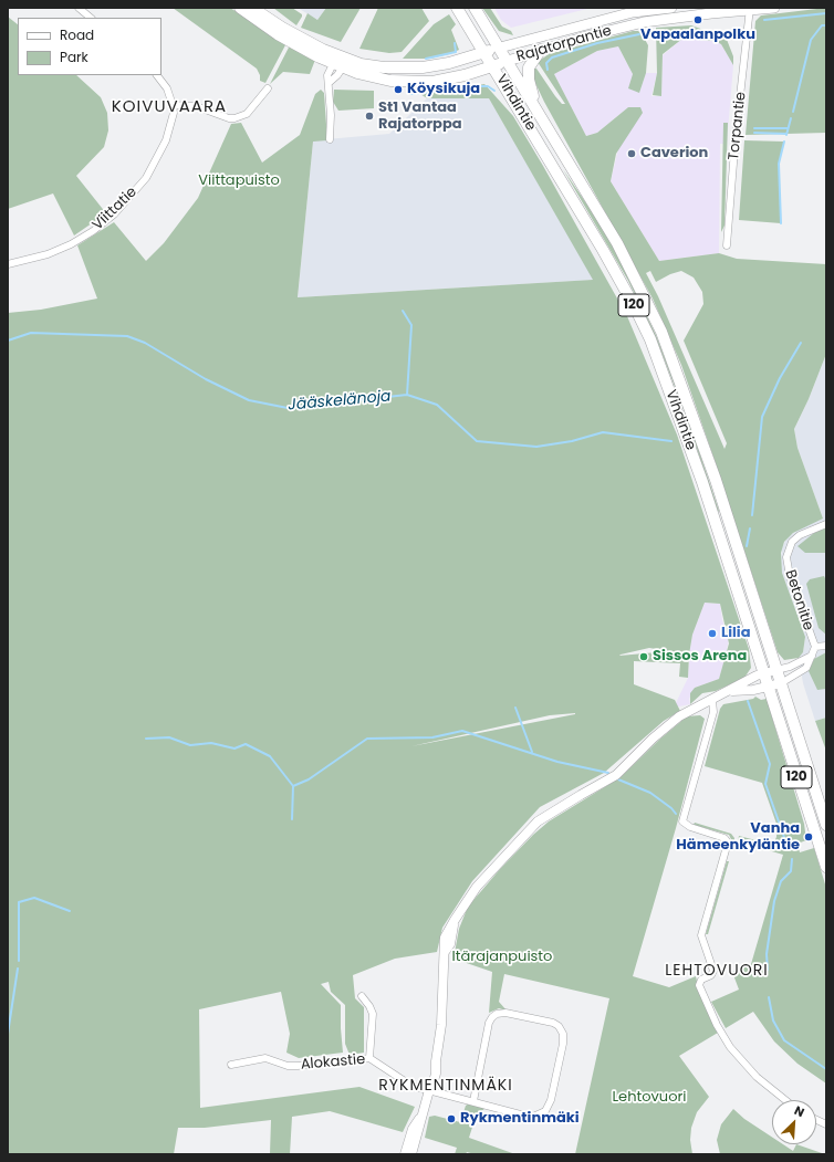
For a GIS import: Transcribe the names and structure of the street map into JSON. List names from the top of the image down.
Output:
{
  "streets": {
    "main road": ["Rajatorpantie", "Vihdintie", "120"],
    "street": [
      "Torpantie",
      "Viittatie",
      "Betonitie",
      "Alokastie"
    ]
  },
  "crossings": [
    ["Rajatorpantie", "Vihdintie"],
    ["Rajatorpantie", "Torpantie"]
  ],
  "districts": ["KOIVUVAARA", "LEHTOVUORI", "RYKMENTINMÄKI"],
  "water": ["Jääskelänoja"],
  "parks": ["Viittapuisto", "Itärajanpuisto", "Lehtovuori"],
  "places": [
    "Vapaalanpolku",
    "Köysikuja",
    "St1 Vantaa Rajatorppa",
    "Caverion",
    "Lilia",
    "Sissos Arena",
    "Vanha Hämeenkyläntie",
    "Rykmentinmäki"
  ],
  "legend": ["Road", "Park"],
  "north": "top right"
}
